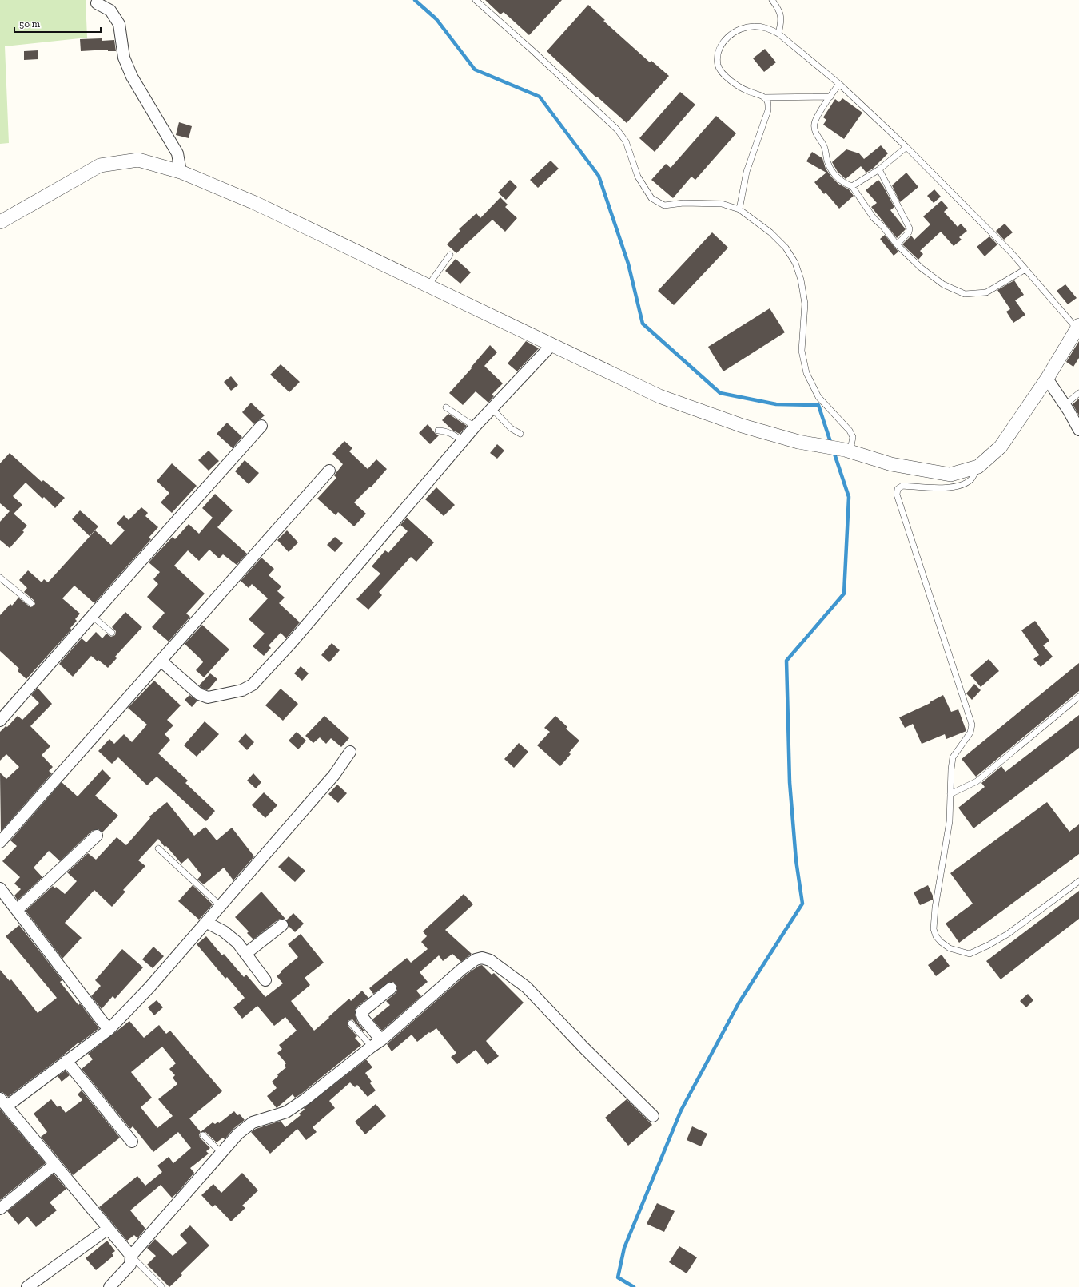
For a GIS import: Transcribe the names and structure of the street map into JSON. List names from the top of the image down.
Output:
{
  "scale_bar": "50 m"
}
